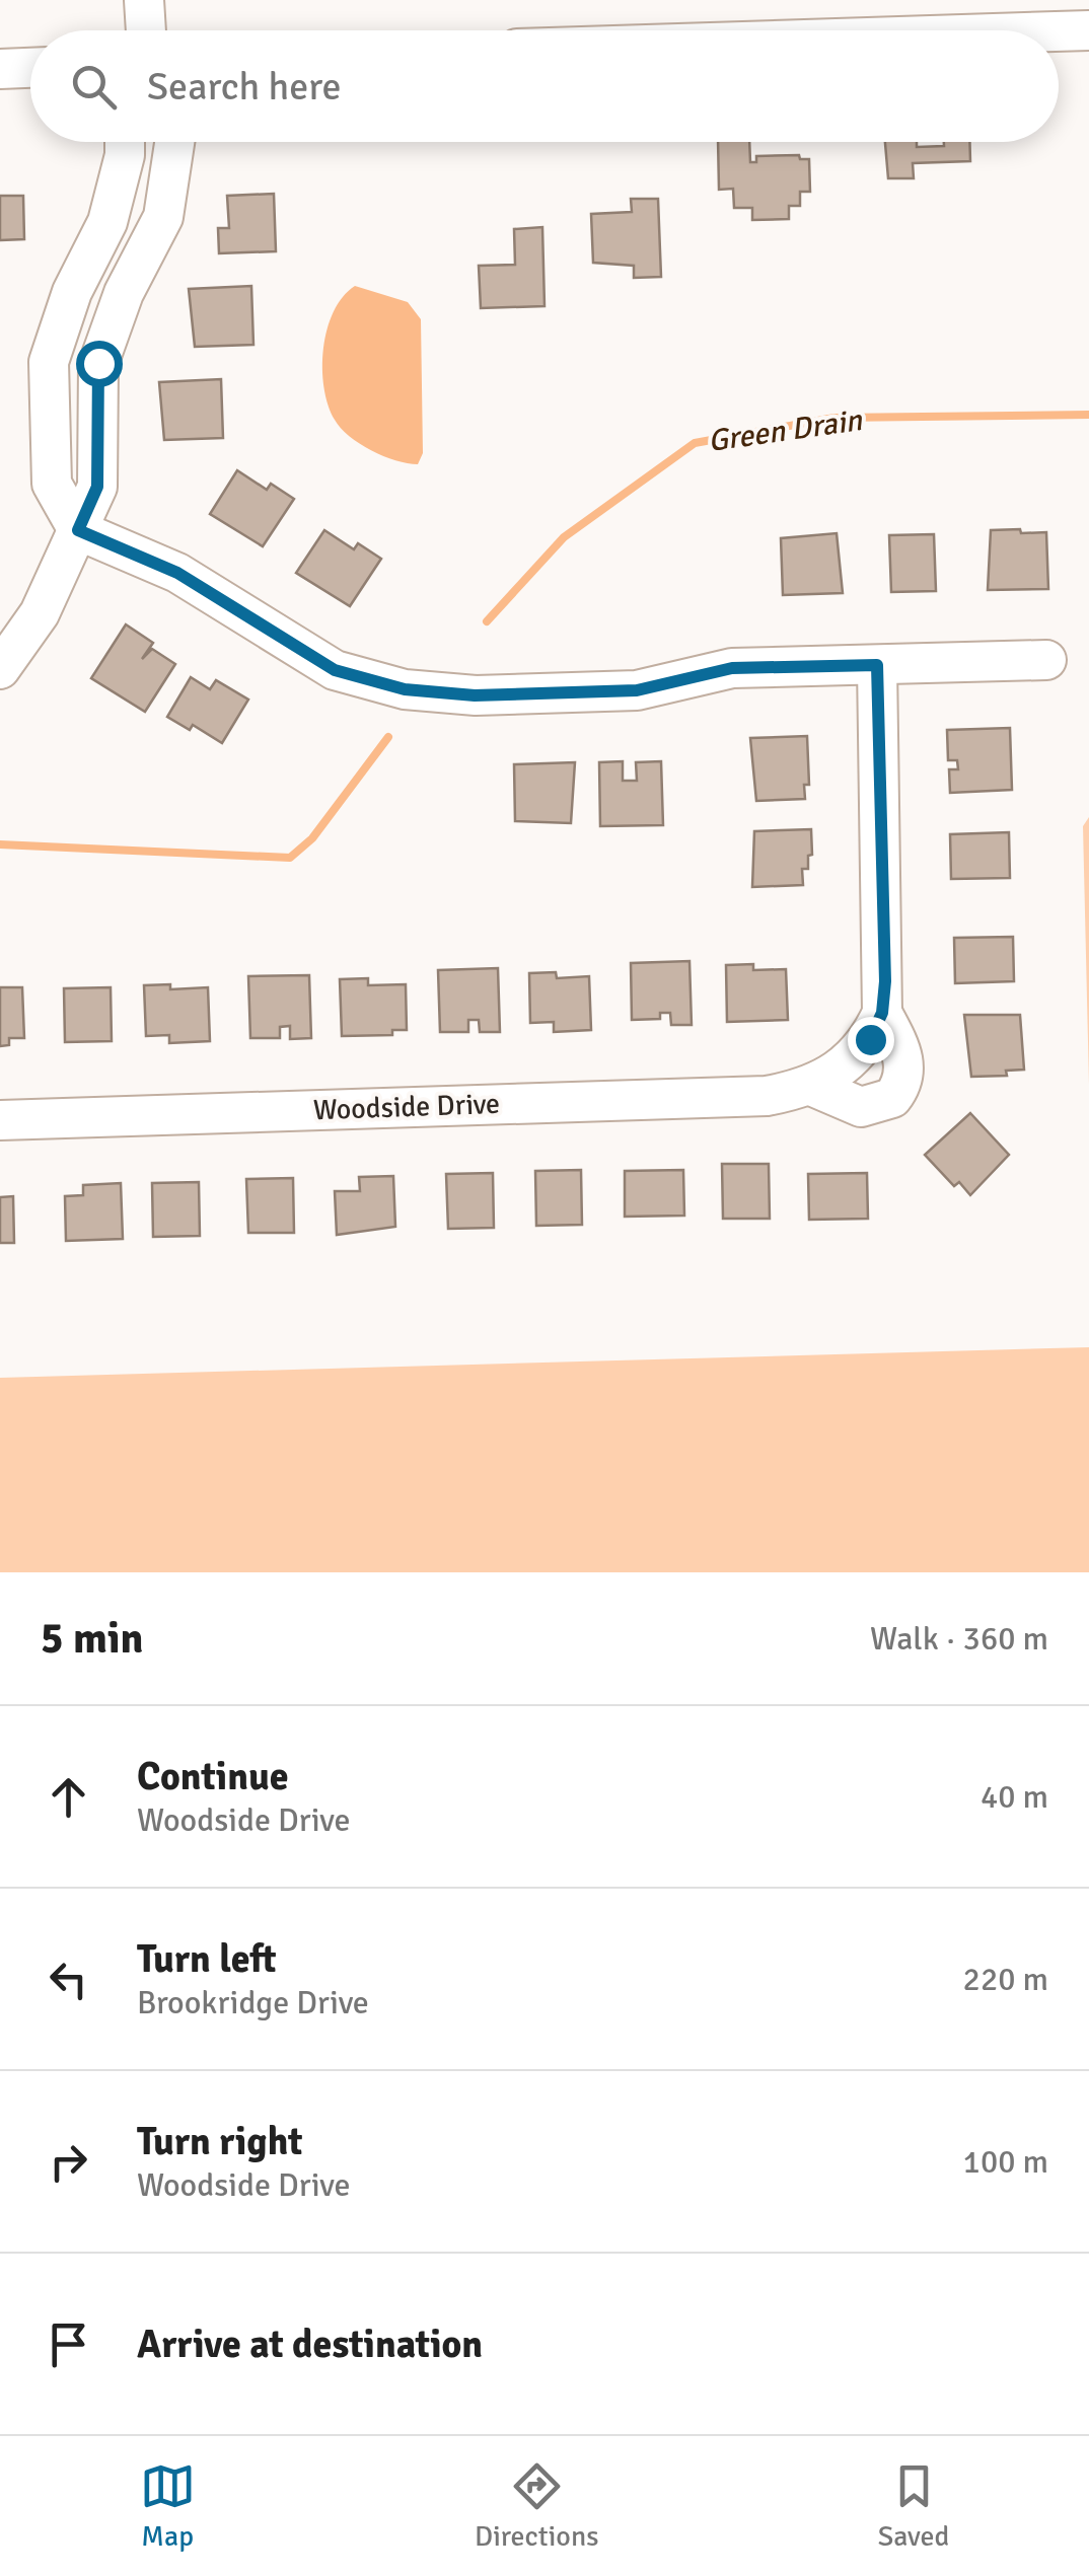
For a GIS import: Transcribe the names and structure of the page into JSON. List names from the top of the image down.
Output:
{
  "streets": {
    "street": ["Woodside Drive"]
  },
  "water": ["Green Drain"],
  "page": {
    "search": "Search here",
    "heading": ["5 min", "Walk · 360 m"],
    "list": [
      ["Continue", "Woodside Drive", "40 m"],
      ["Turn left", "Brookridge Drive", "220 m"],
      ["Turn right", "Woodside Drive", "100 m"],
      "Arrive at destination"
    ],
    "nav": ["Map", "Directions", "Saved"]
  }
}
